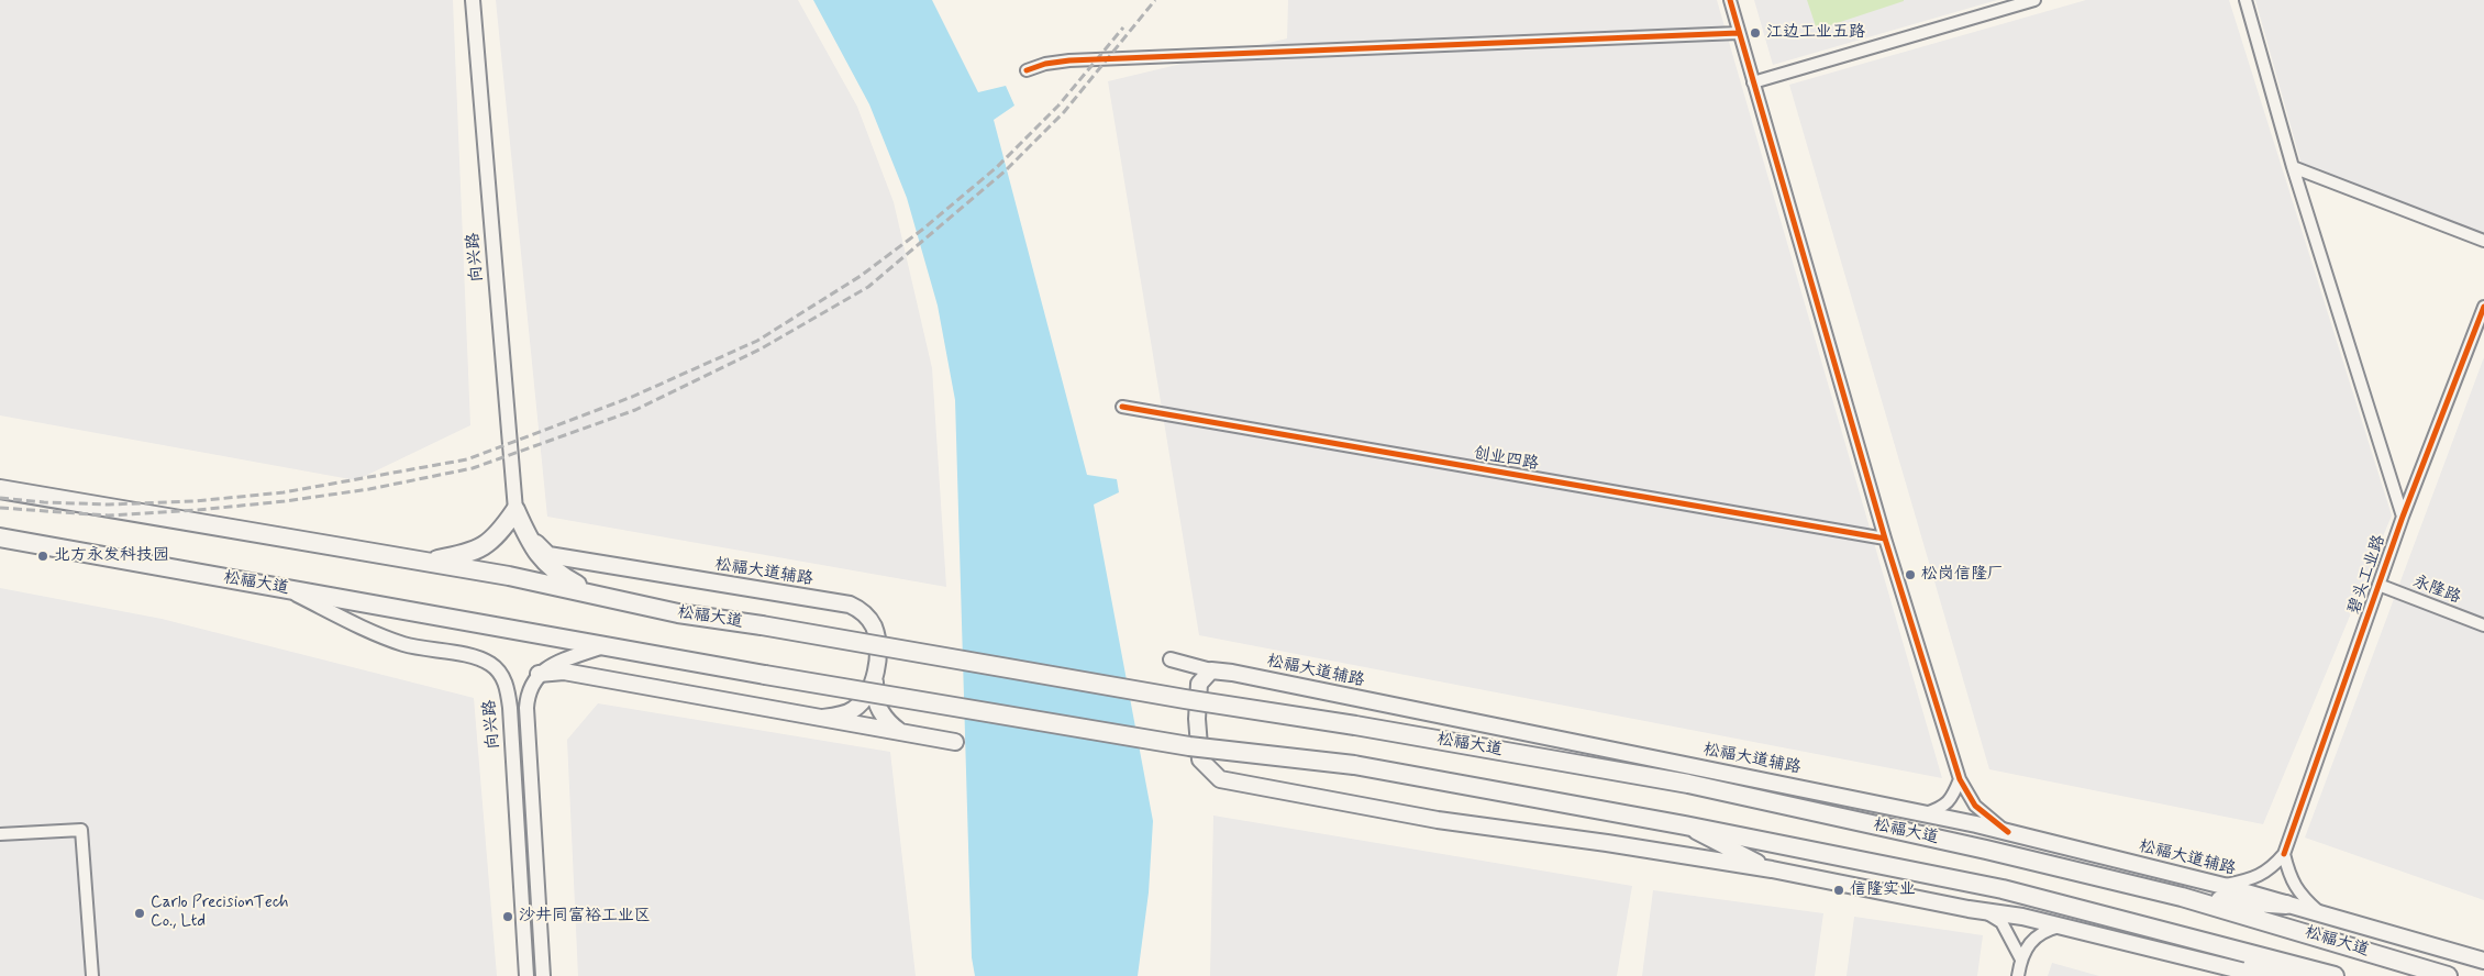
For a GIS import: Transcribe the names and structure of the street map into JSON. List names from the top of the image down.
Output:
{
  "streets": {
    "main road": ["松福大道辅路", "松福大道"],
    "street": [
      "向兴路",
      "创业四路",
      "碧头工业路",
      "永隆路"
    ]
  },
  "crossings": [
    ["向兴路", "松福大道"],
    ["松福大道辅路", "松福大道"],
    ["碧头工业路", "永隆路"]
  ],
  "places": [
    "江边工业五路",
    "北方永发科技园",
    "松岗信隆厂",
    "信隆实业",
    "Carlo PrecisionTech Co., Ltd",
    "沙井同富裕工业区"
  ]
}
